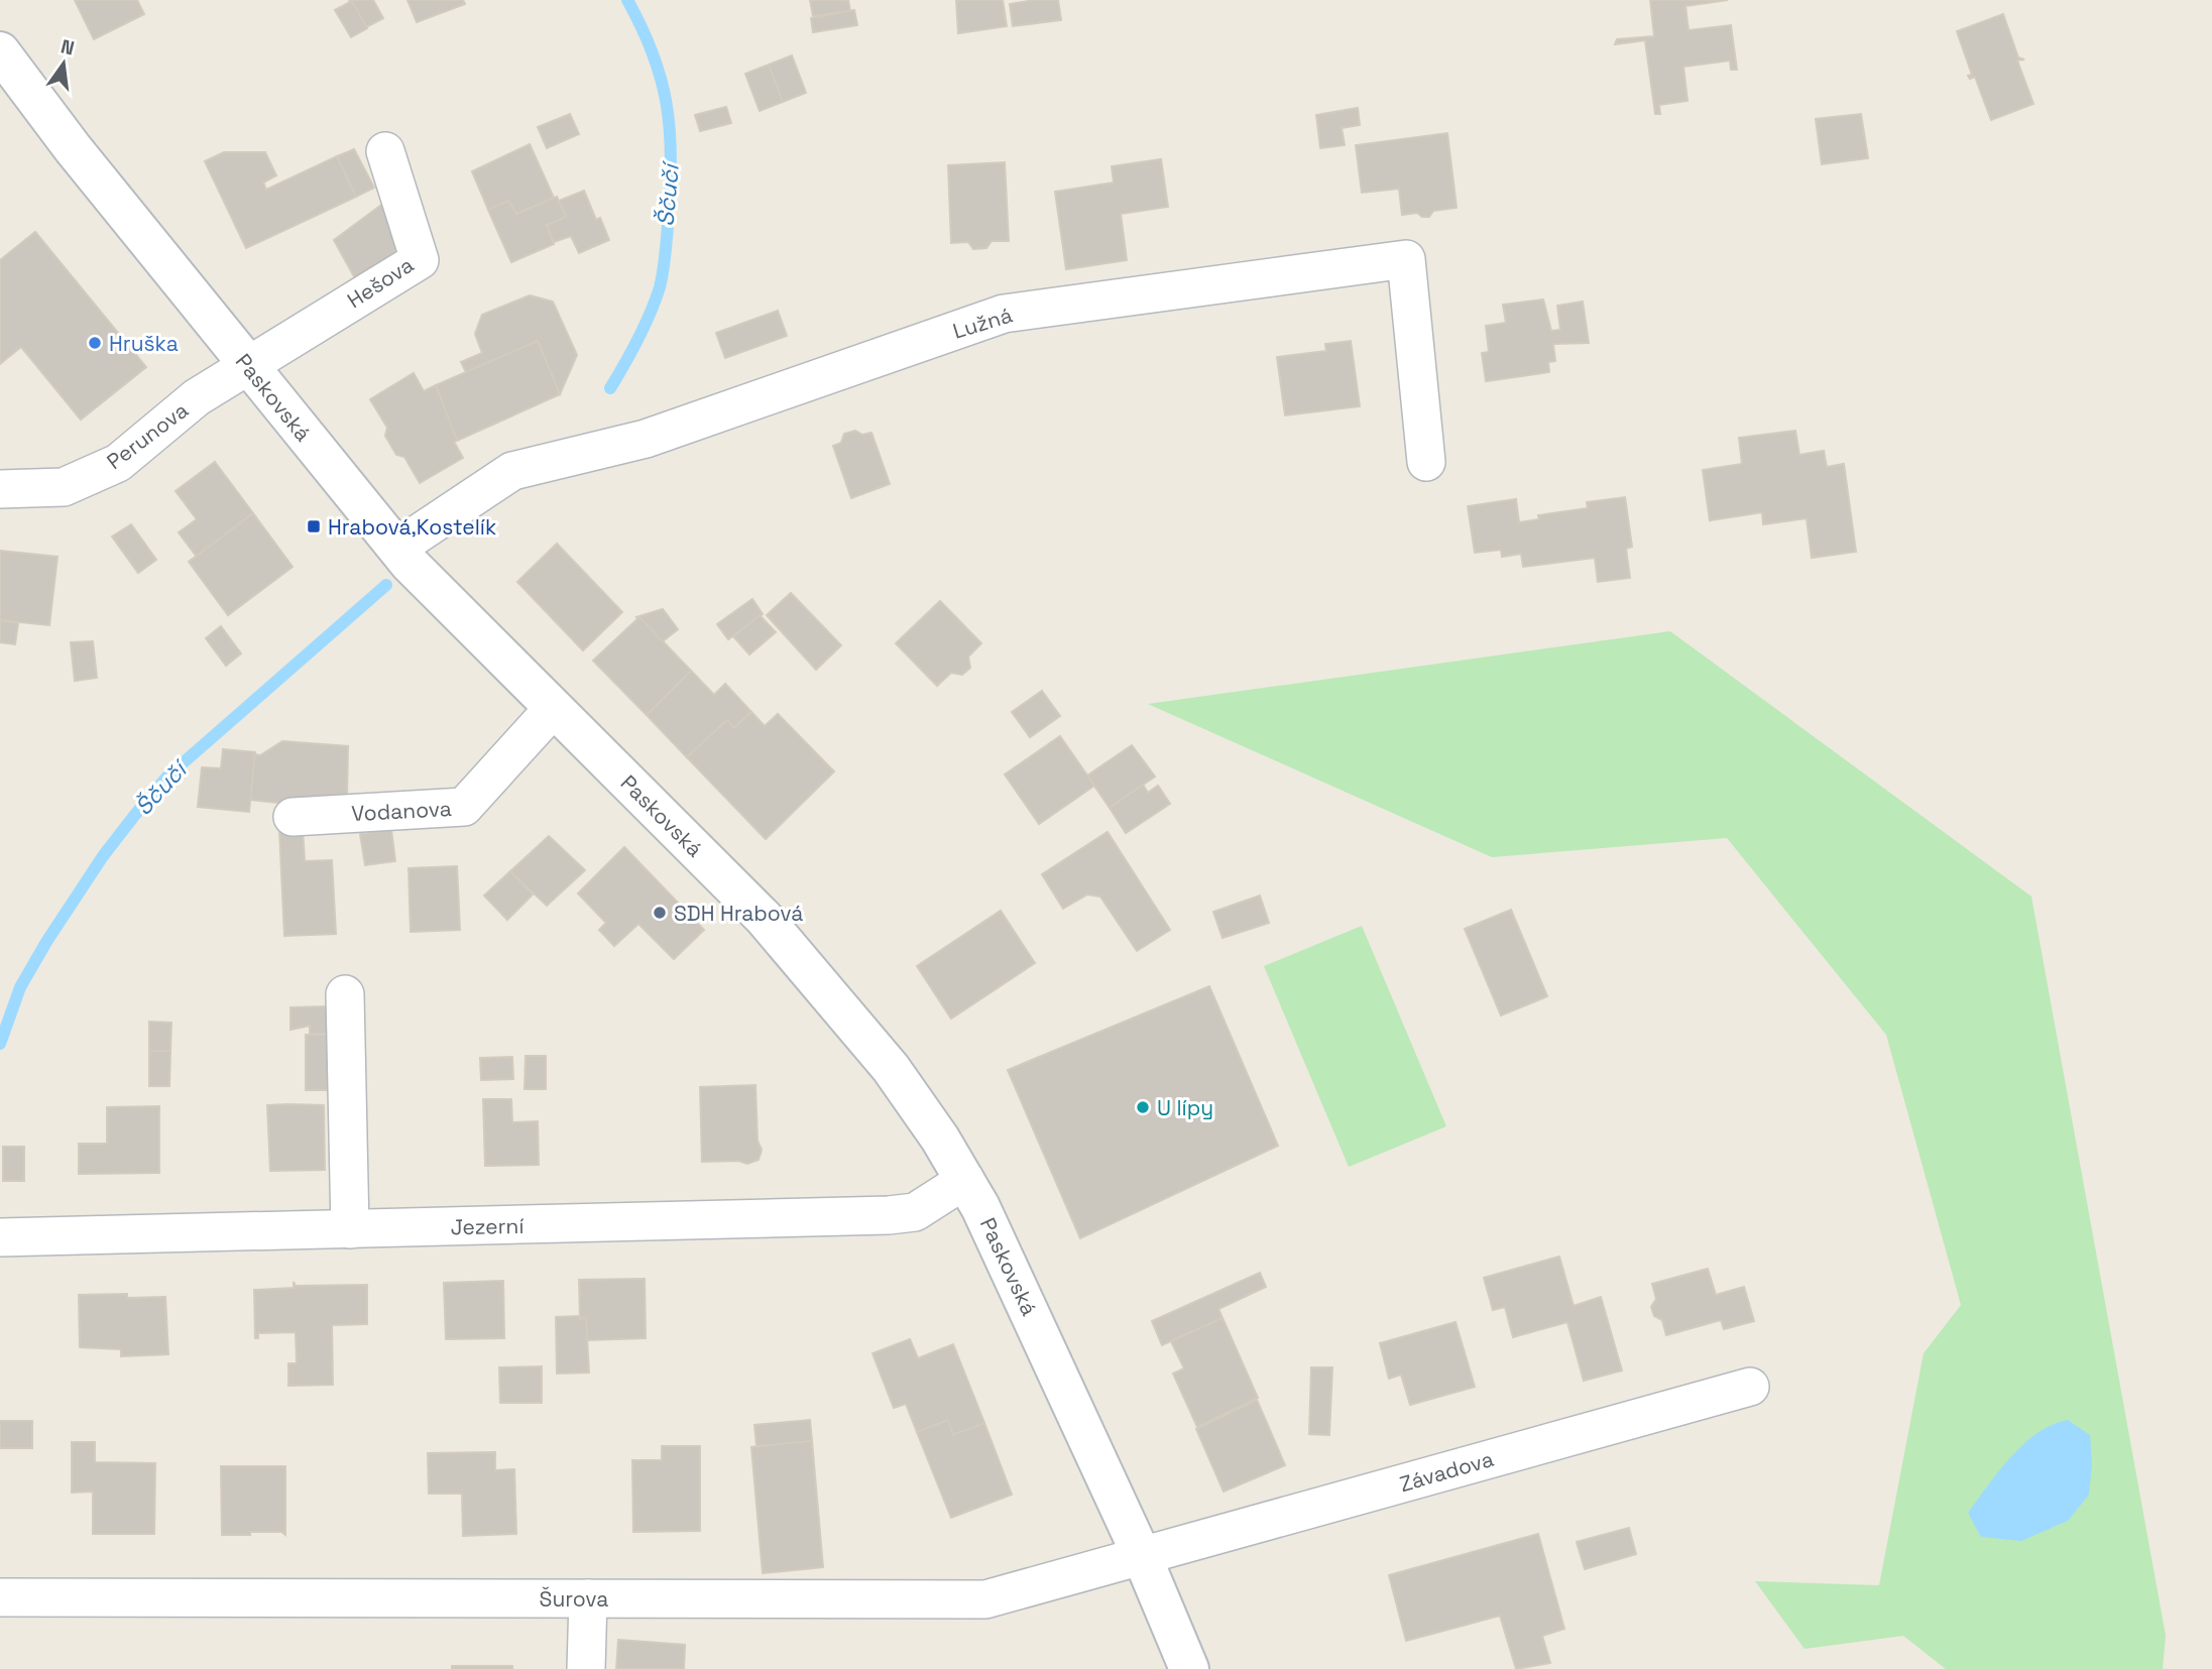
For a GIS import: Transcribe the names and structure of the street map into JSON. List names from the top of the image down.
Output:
{
  "streets": {
    "main road": ["Paskovská"],
    "street": [
      "Hešova",
      "Lužná",
      "Perunova",
      "Vodanova",
      "Jezerní",
      "Závadova",
      "Šurova"
    ]
  },
  "crossings": [
    ["Hešova", "Paskovská"],
    ["Hešova", "Perunova"],
    ["Lužná", "Paskovská"],
    ["Paskovská", "Perunova"],
    ["Paskovská", "Vodanova"],
    ["Paskovská", "Jezerní"],
    ["Paskovská", "Závadova"],
    ["Paskovská", "Šurova"],
    ["Závadova", "Šurova"]
  ],
  "water": ["Ščučí"],
  "places": {
    "other": ["Hruška", "SDH Hrabová", "U lípy"],
    "transit": ["Hrabová,Kostelík"]
  },
  "north": "top"
}
